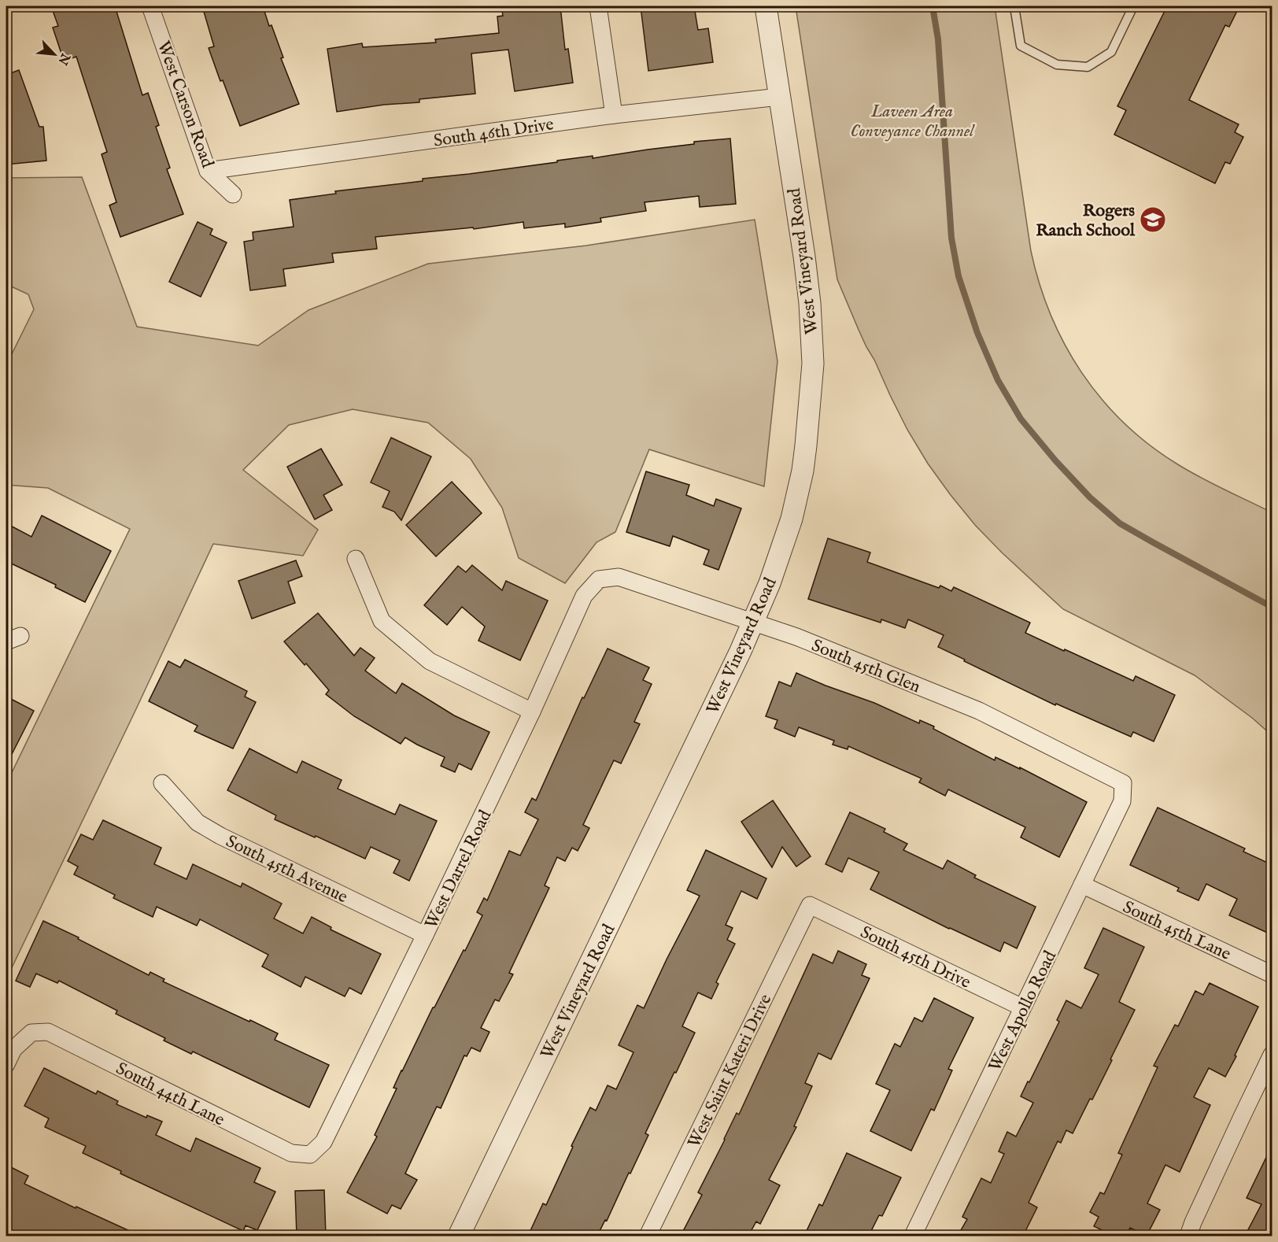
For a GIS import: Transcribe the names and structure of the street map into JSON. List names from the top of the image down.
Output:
{
  "streets": {
    "street": [
      "West Carson Road",
      "South 46th Drive",
      "West Vineyard Road",
      "South 45th Glen",
      "South 45th Avenue",
      "West Darrel Road",
      "South 45th Lane",
      "South 45th Drive",
      "West Apollo Road",
      "West Saint Kateri Drive",
      "South 44th Lane"
    ]
  },
  "crossings": [
    ["West Carson Road", "South 46th Drive"],
    ["South 46th Drive", "West Vineyard Road"],
    ["West Vineyard Road", "South 45th Glen"],
    ["South 45th Glen", "West Darrel Road"],
    ["South 45th Glen", "West Apollo Road"],
    ["South 45th Avenue", "West Darrel Road"],
    ["West Darrel Road", "South 44th Lane"],
    ["South 45th Lane", "West Apollo Road"],
    ["South 45th Drive", "West Apollo Road"],
    ["South 45th Drive", "West Saint Kateri Drive"]
  ],
  "parks": ["Laveen Area Conveyance Channel"],
  "places": {
    "school or university": ["Rogers Ranch School"]
  },
  "north": "bottom right"
}
